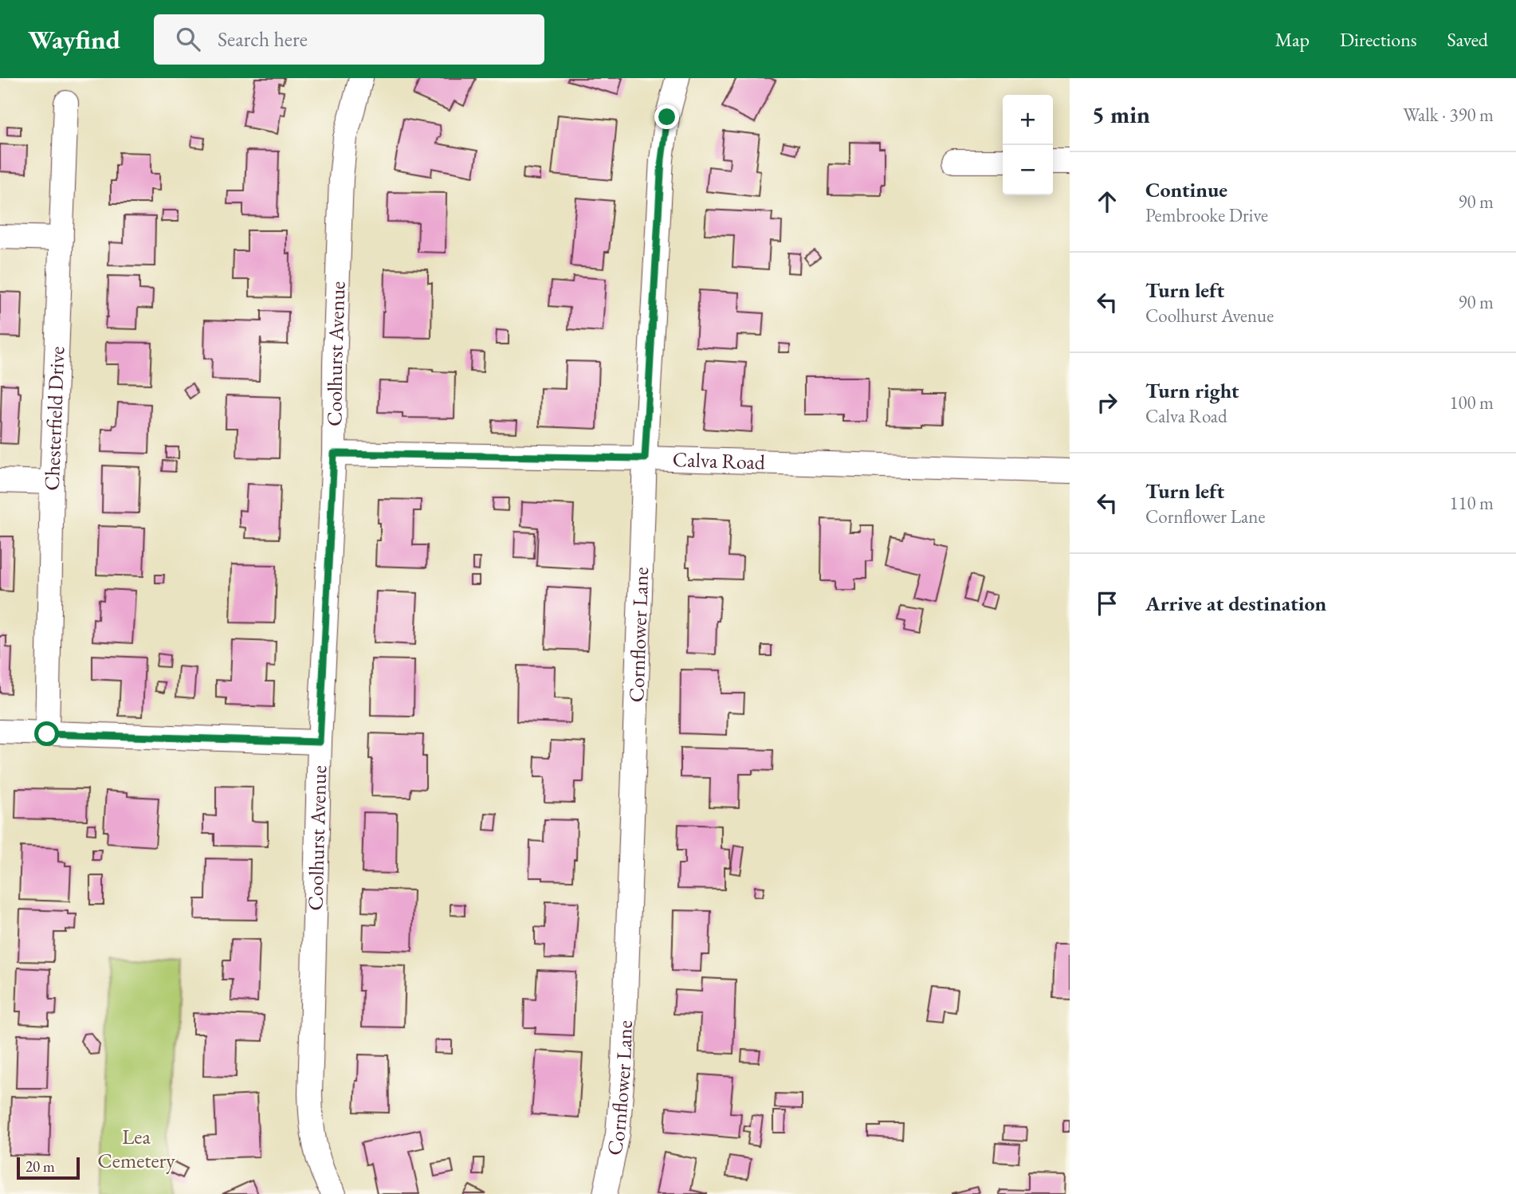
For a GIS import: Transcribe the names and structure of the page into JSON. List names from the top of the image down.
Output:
{
  "streets": {
    "street": [
      "Coolhurst Avenue",
      "Chesterfield Drive",
      "Calva Road",
      "Cornflower Lane"
    ]
  },
  "crossings": [
    ["Coolhurst Avenue", "Calva Road"],
    ["Calva Road", "Cornflower Lane"]
  ],
  "parks": ["Lea Cemetery"],
  "scale_bar": "20 m",
  "page": {
    "header": "Wayfind",
    "search": "Search here",
    "nav": ["Map", "Directions", "Saved"],
    "heading": ["5 min", "Walk · 390 m"],
    "map_buttons": ["+", "−"],
    "list": [
      ["Continue", "Pembrooke Drive", "90 m"],
      ["Turn left", "Coolhurst Avenue", "90 m"],
      ["Turn right", "Calva Road", "100 m"],
      ["Turn left", "Cornflower Lane", "110 m"],
      "Arrive at destination"
    ],
    "scale": "20 m"
  }
}
